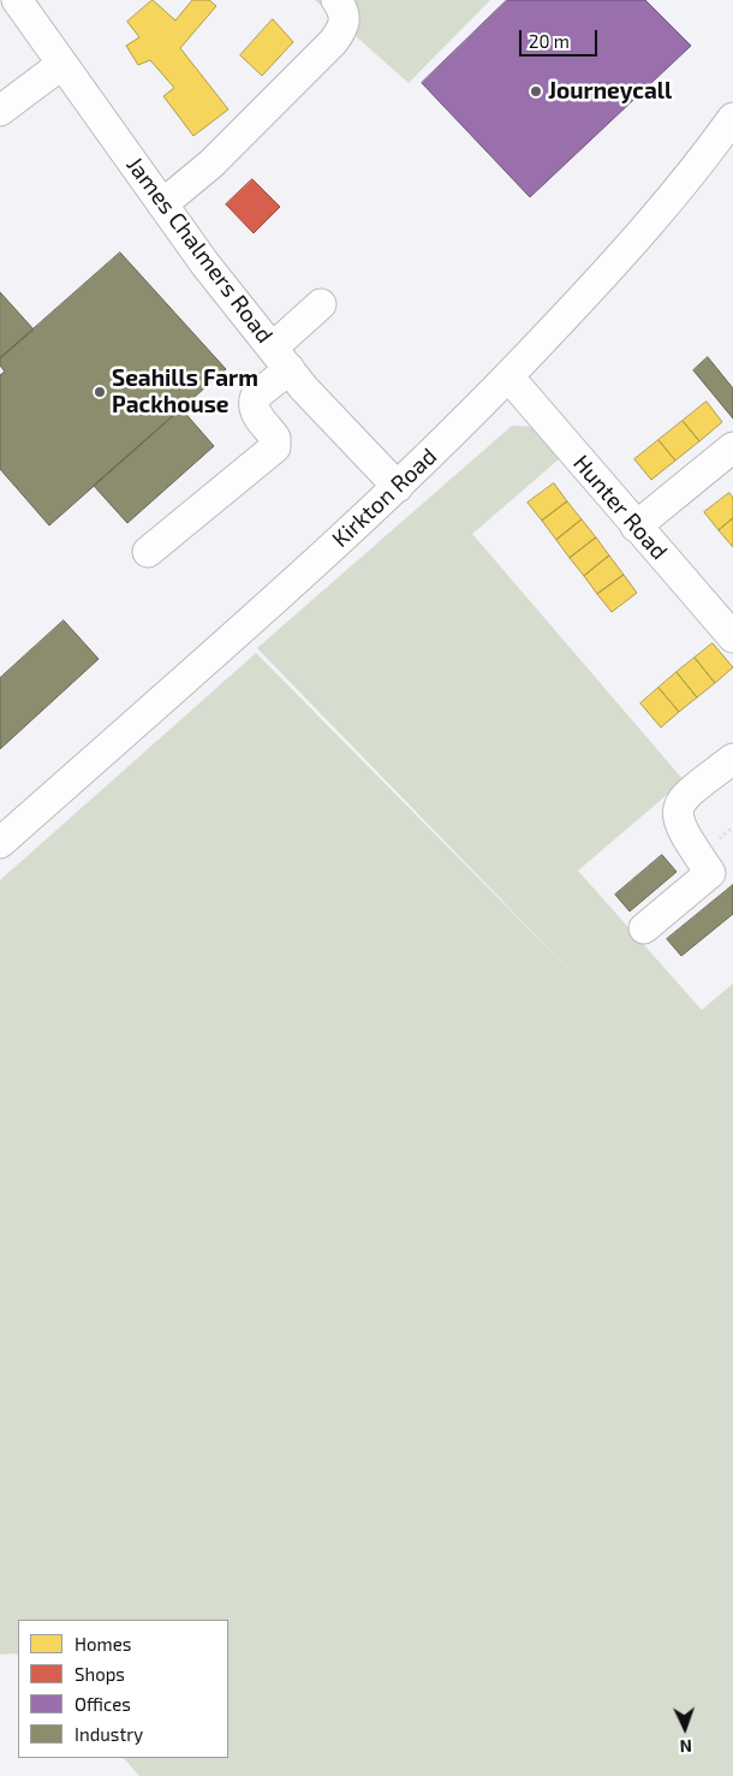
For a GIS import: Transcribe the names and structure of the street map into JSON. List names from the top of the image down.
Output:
{
  "streets": {
    "street": ["James Chalmers Road", "Kirkton Road", "Hunter Road"]
  },
  "crossings": [
    ["James Chalmers Road", "Kirkton Road"],
    ["Kirkton Road", "Hunter Road"]
  ],
  "places": ["Journeycall", "Seahills Farm Packhouse"],
  "legend": [
    "Homes",
    "Shops",
    "Offices",
    "Industry"
  ],
  "scale_bar": "20 m",
  "north": "bottom"
}
